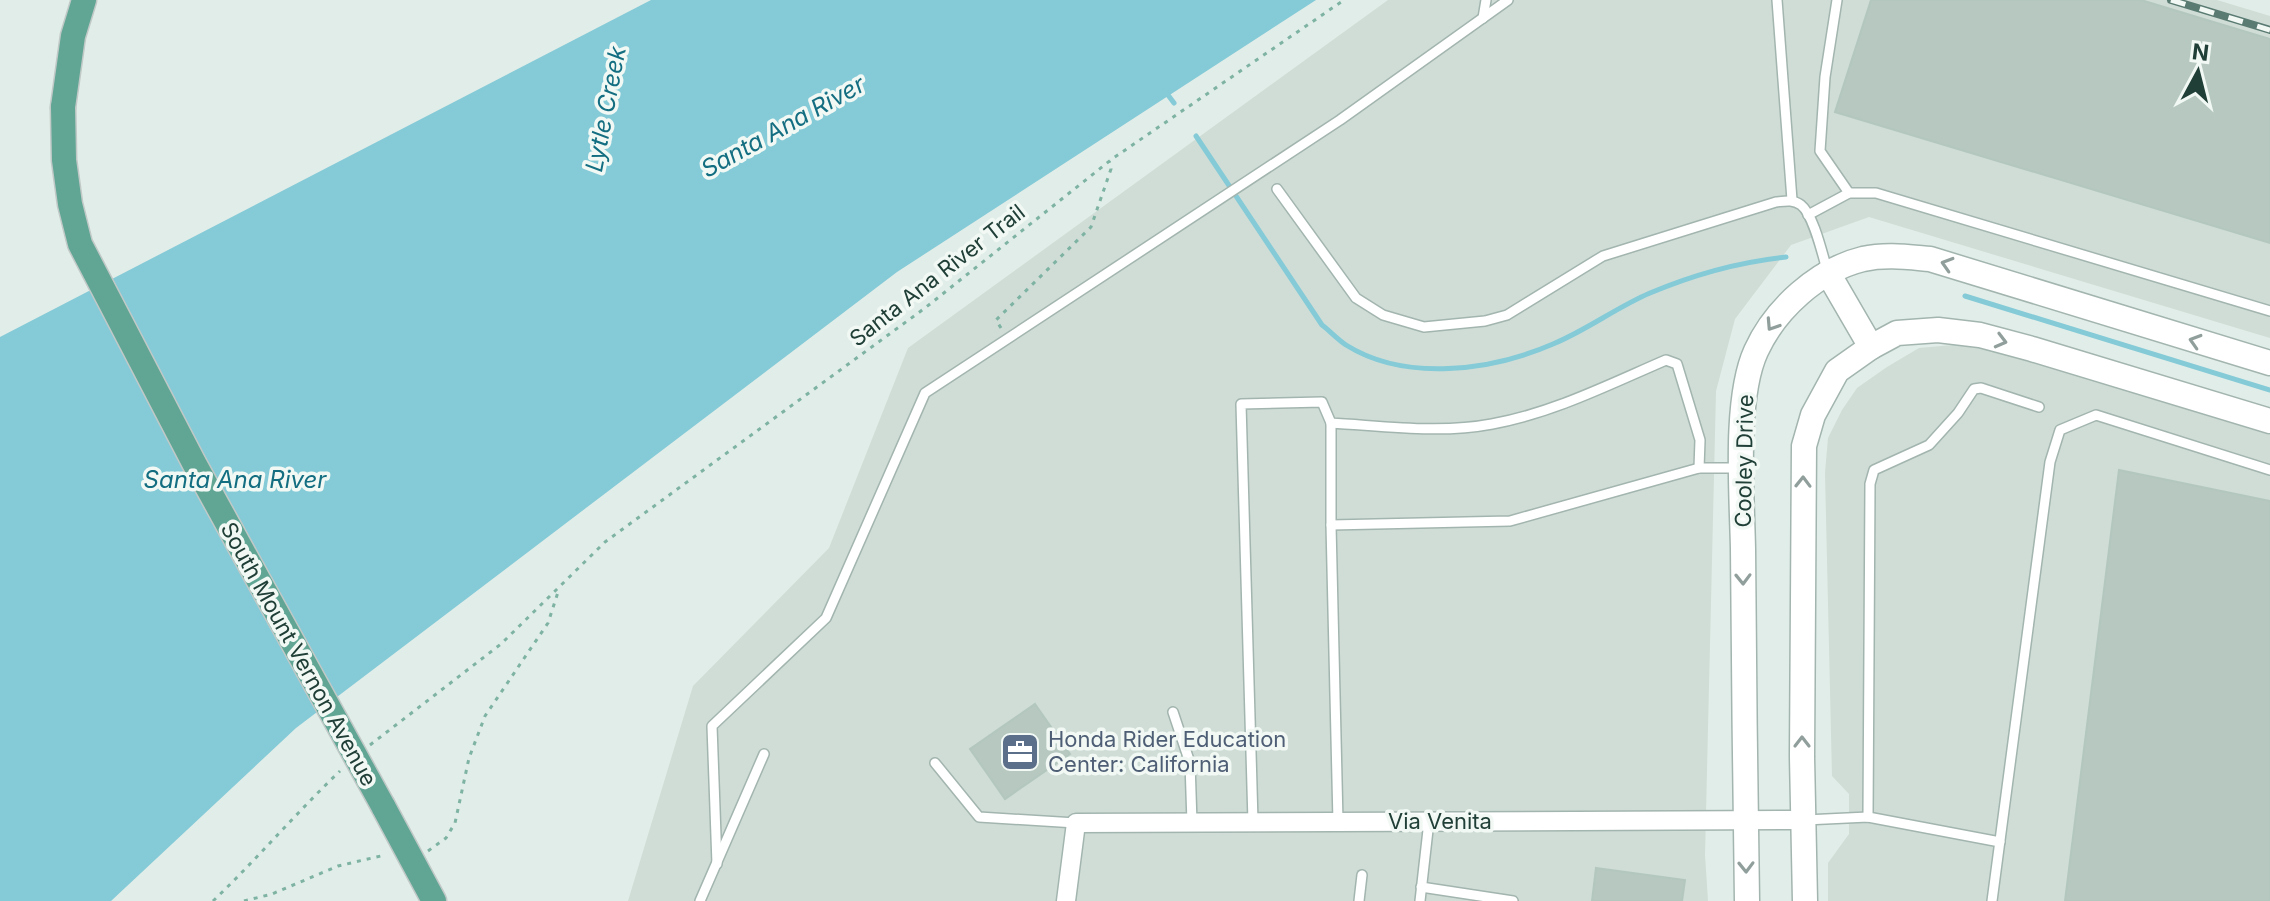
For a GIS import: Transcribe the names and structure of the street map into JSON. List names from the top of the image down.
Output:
{
  "streets": {
    "main road": ["South Mount Vernon Avenue"],
    "street": ["Cooley Drive", "Via Venita"],
    "path": ["Santa Ana River Trail"]
  },
  "crossings": [
    ["Santa Ana River Trail", "South Mount Vernon Avenue"],
    ["Cooley Drive", "Via Venita"]
  ],
  "water": ["Lytle Creek", "Santa Ana River"],
  "places": {
    "office": ["Honda Rider Education Center: California"]
  },
  "north": "top"
}
